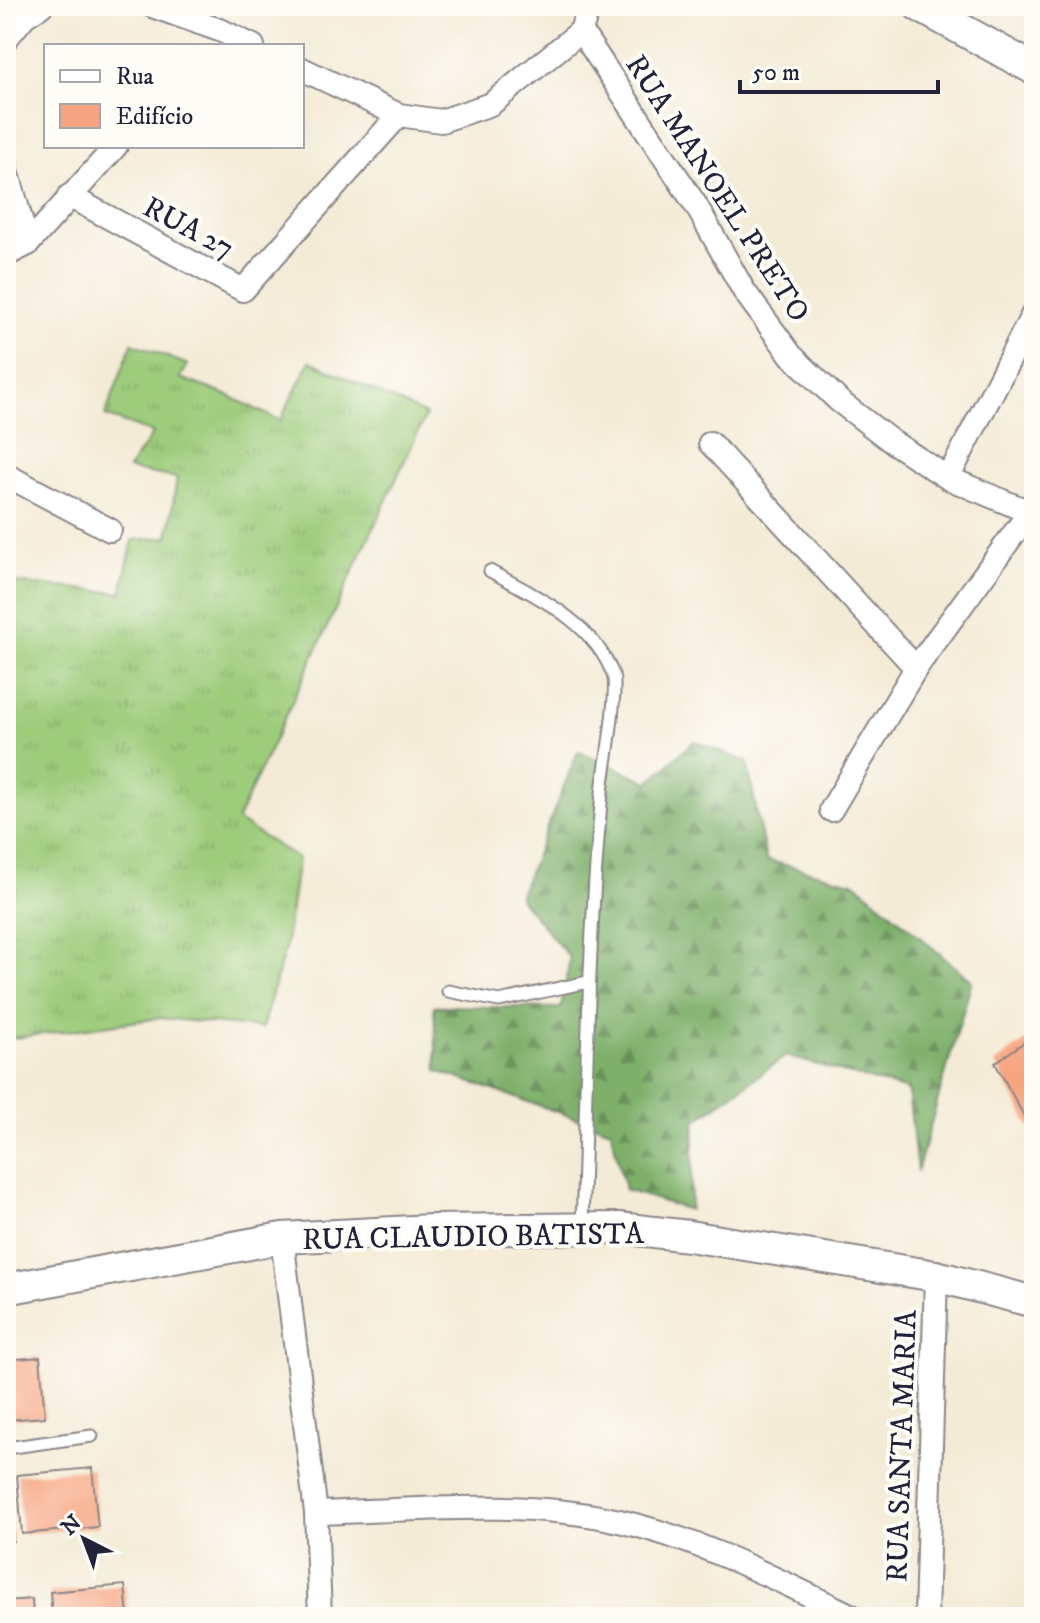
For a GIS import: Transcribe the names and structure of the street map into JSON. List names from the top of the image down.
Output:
{
  "streets": {
    "main road": ["RUA CLAUDIO BATISTA"],
    "street": ["RUA MANOEL PRETO", "RUA 27", "RUA SANTA MARIA"]
  },
  "crossings": [
    ["RUA CLAUDIO BATISTA", "RUA SANTA MARIA"]
  ],
  "legend": ["Rua", "Edifício"],
  "scale_bar": "50 m",
  "north": "top left"
}
